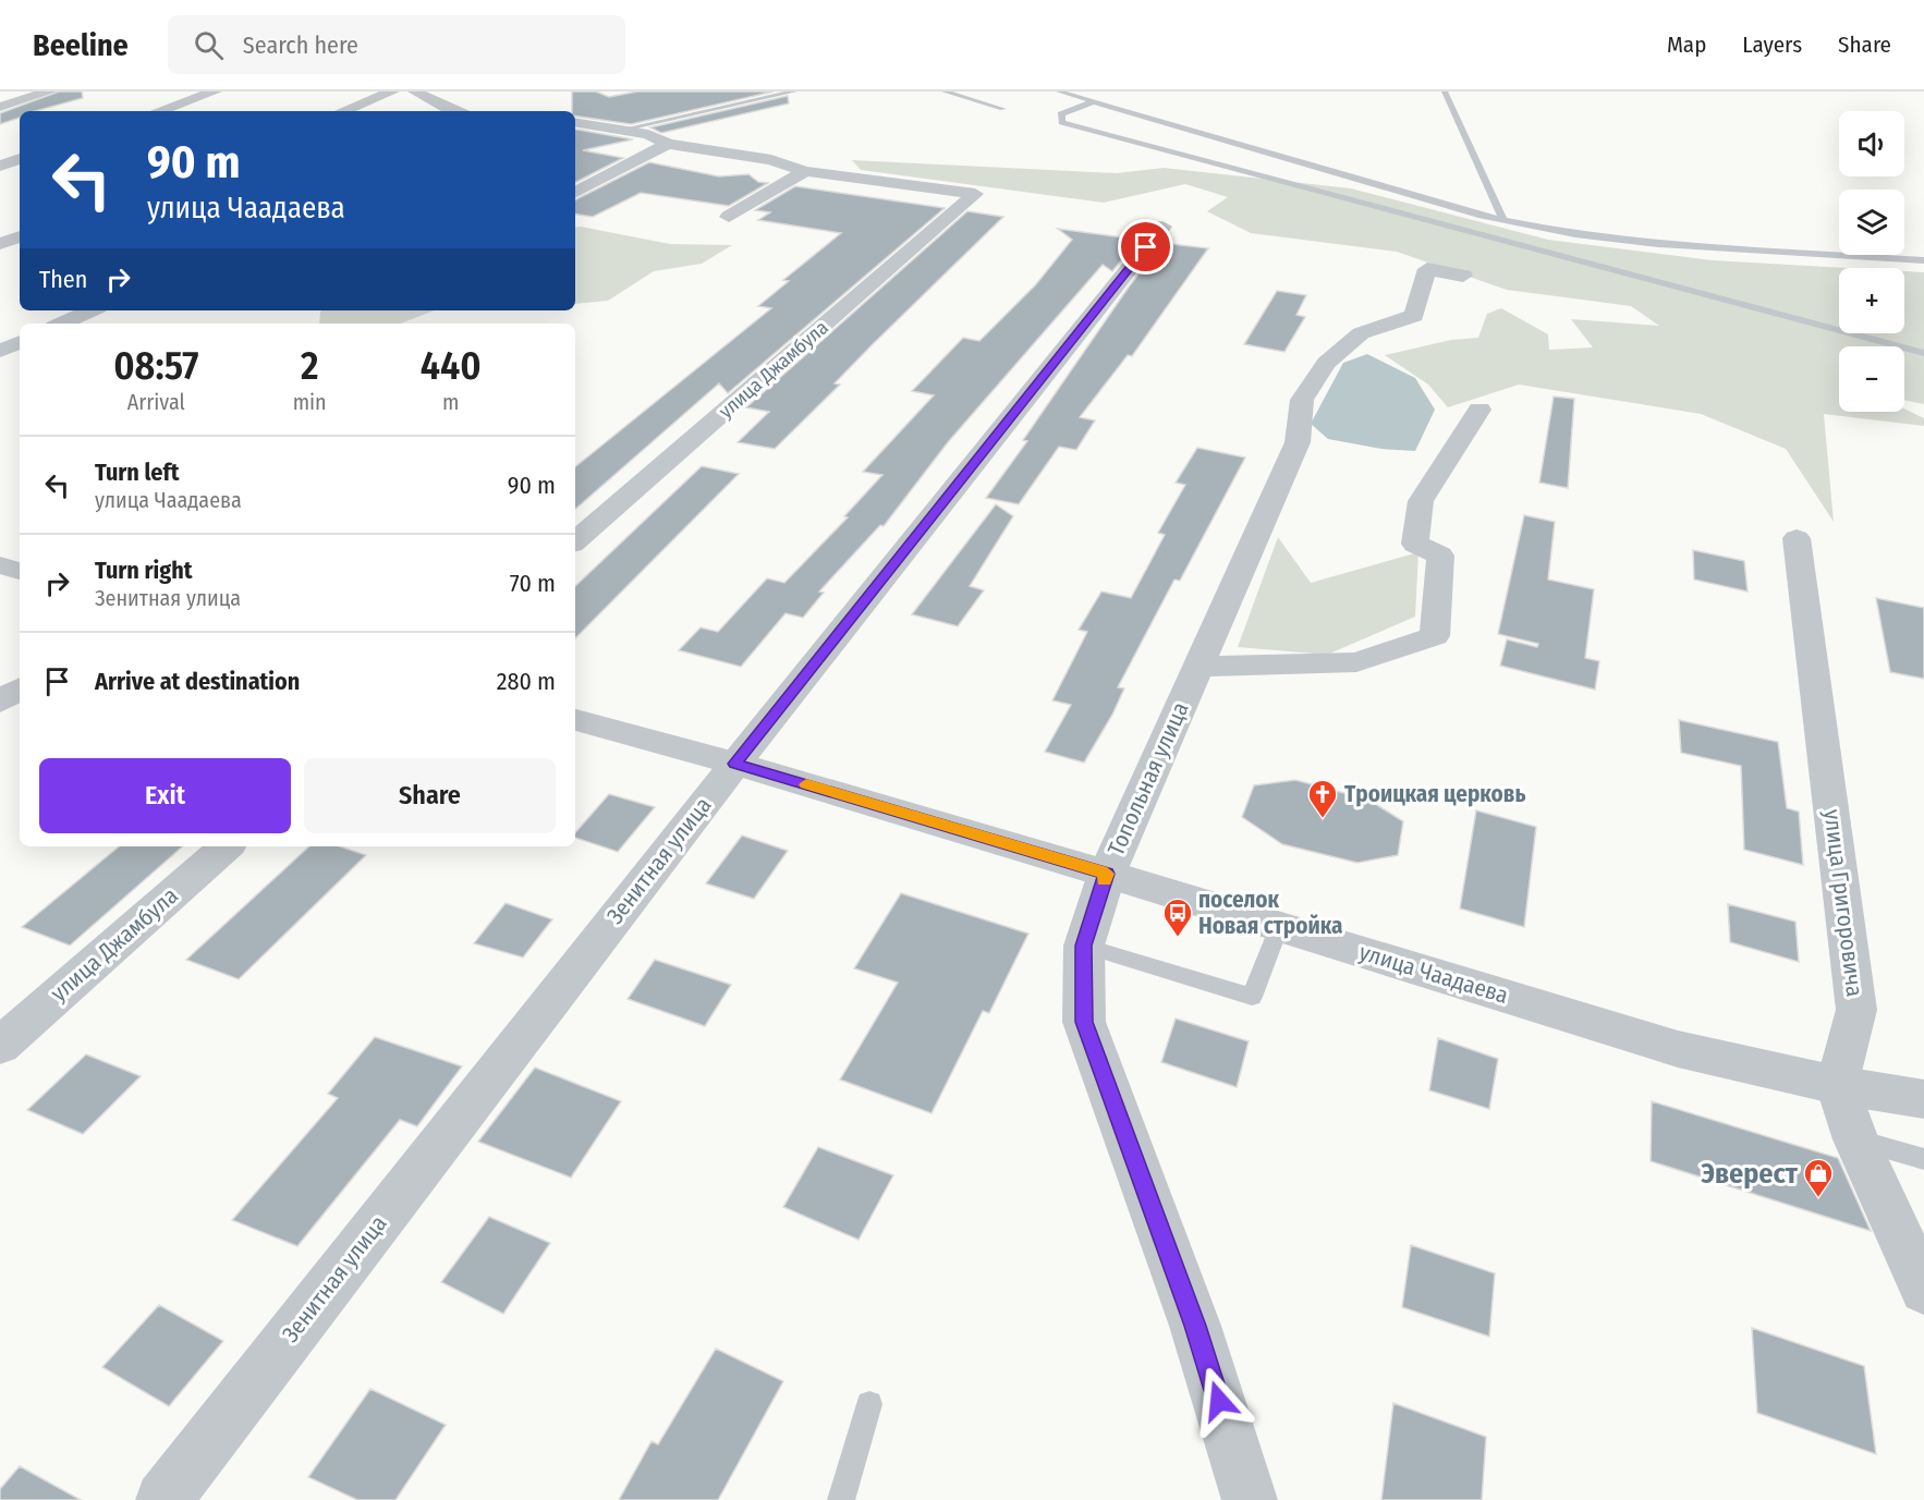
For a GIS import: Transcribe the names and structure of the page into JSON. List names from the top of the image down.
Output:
{
  "streets": {
    "street": [
      "улица Джамбула",
      "Топольная улица",
      "Зенитная улица",
      "улица Григоровича",
      "улица Чаадаева"
    ]
  },
  "crossings": [
    ["Топольная улица", "улица Чаадаева"],
    ["Зенитная улица", "улица Чаадаева"],
    ["улица Григоровича", "улица Чаадаева"]
  ],
  "places": {
    "church": ["Троицкая церковь"],
    "bus stop": ["поселок Новая стройка"],
    "shop": ["Эверест"]
  },
  "page": {
    "header": "Beeline",
    "search": "Search here",
    "nav": ["Map", "Layers", "Share"],
    "map_buttons": ["+", "−"],
    "turn": ["90 m", "улица Чаадаева"],
    "then": "Then",
    "eta": [
      "08:57",
      "Arrival",
      "2",
      "min",
      "440",
      "m"
    ],
    "list": [
      {
        "name": "Turn left",
        "note": "улица Чаадаева",
        "value": "90 m"
      },
      {
        "name": "Turn right",
        "note": "Зенитная улица",
        "value": "70 m"
      },
      {
        "name": "Arrive at destination",
        "value": "280 m"
      }
    ],
    "buttons": ["Exit", "Share"]
  }
}
